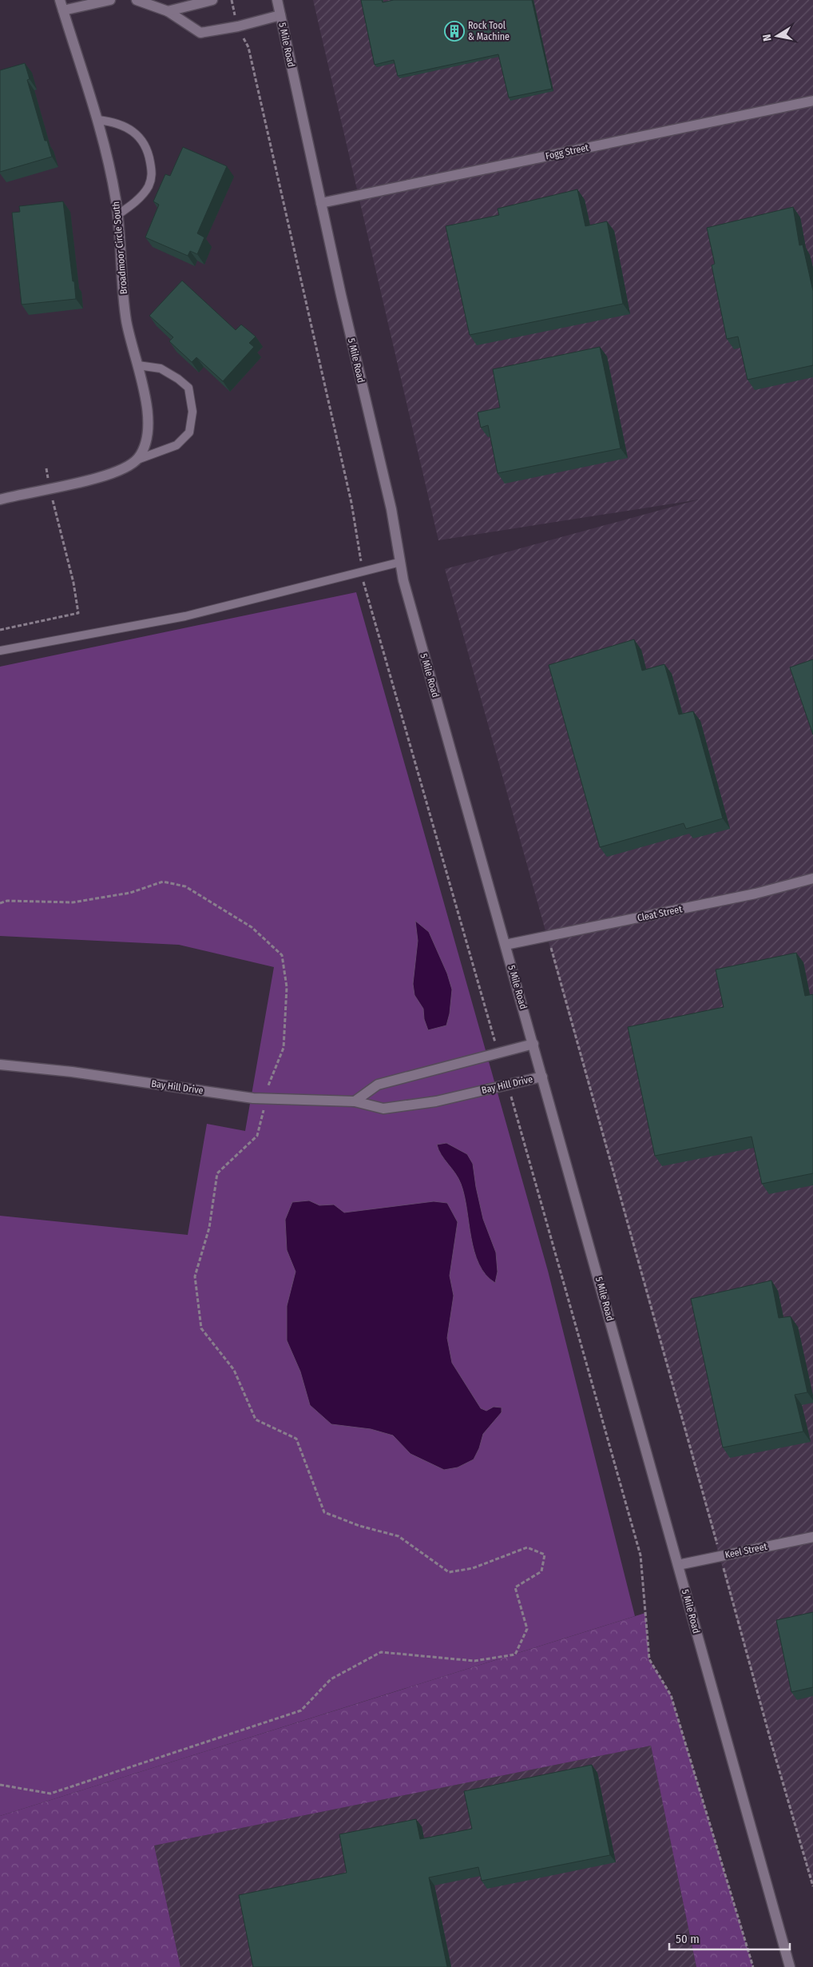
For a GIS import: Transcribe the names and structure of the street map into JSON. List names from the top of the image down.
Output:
{
  "streets": {
    "street": [
      "5 Mile Road",
      "Fogg Street",
      "Broadmoor Circle South",
      "Cleat Street",
      "Bay Hill Drive",
      "Keel Street"
    ]
  },
  "crossings": [
    ["5 Mile Road", "Fogg Street"],
    ["5 Mile Road", "Cleat Street"],
    ["5 Mile Road", "Bay Hill Drive"],
    ["5 Mile Road", "Keel Street"]
  ],
  "places": {
    "building": ["Rock Tool & Machine"]
  },
  "scale_bar": "50 m",
  "north": "left"
}
